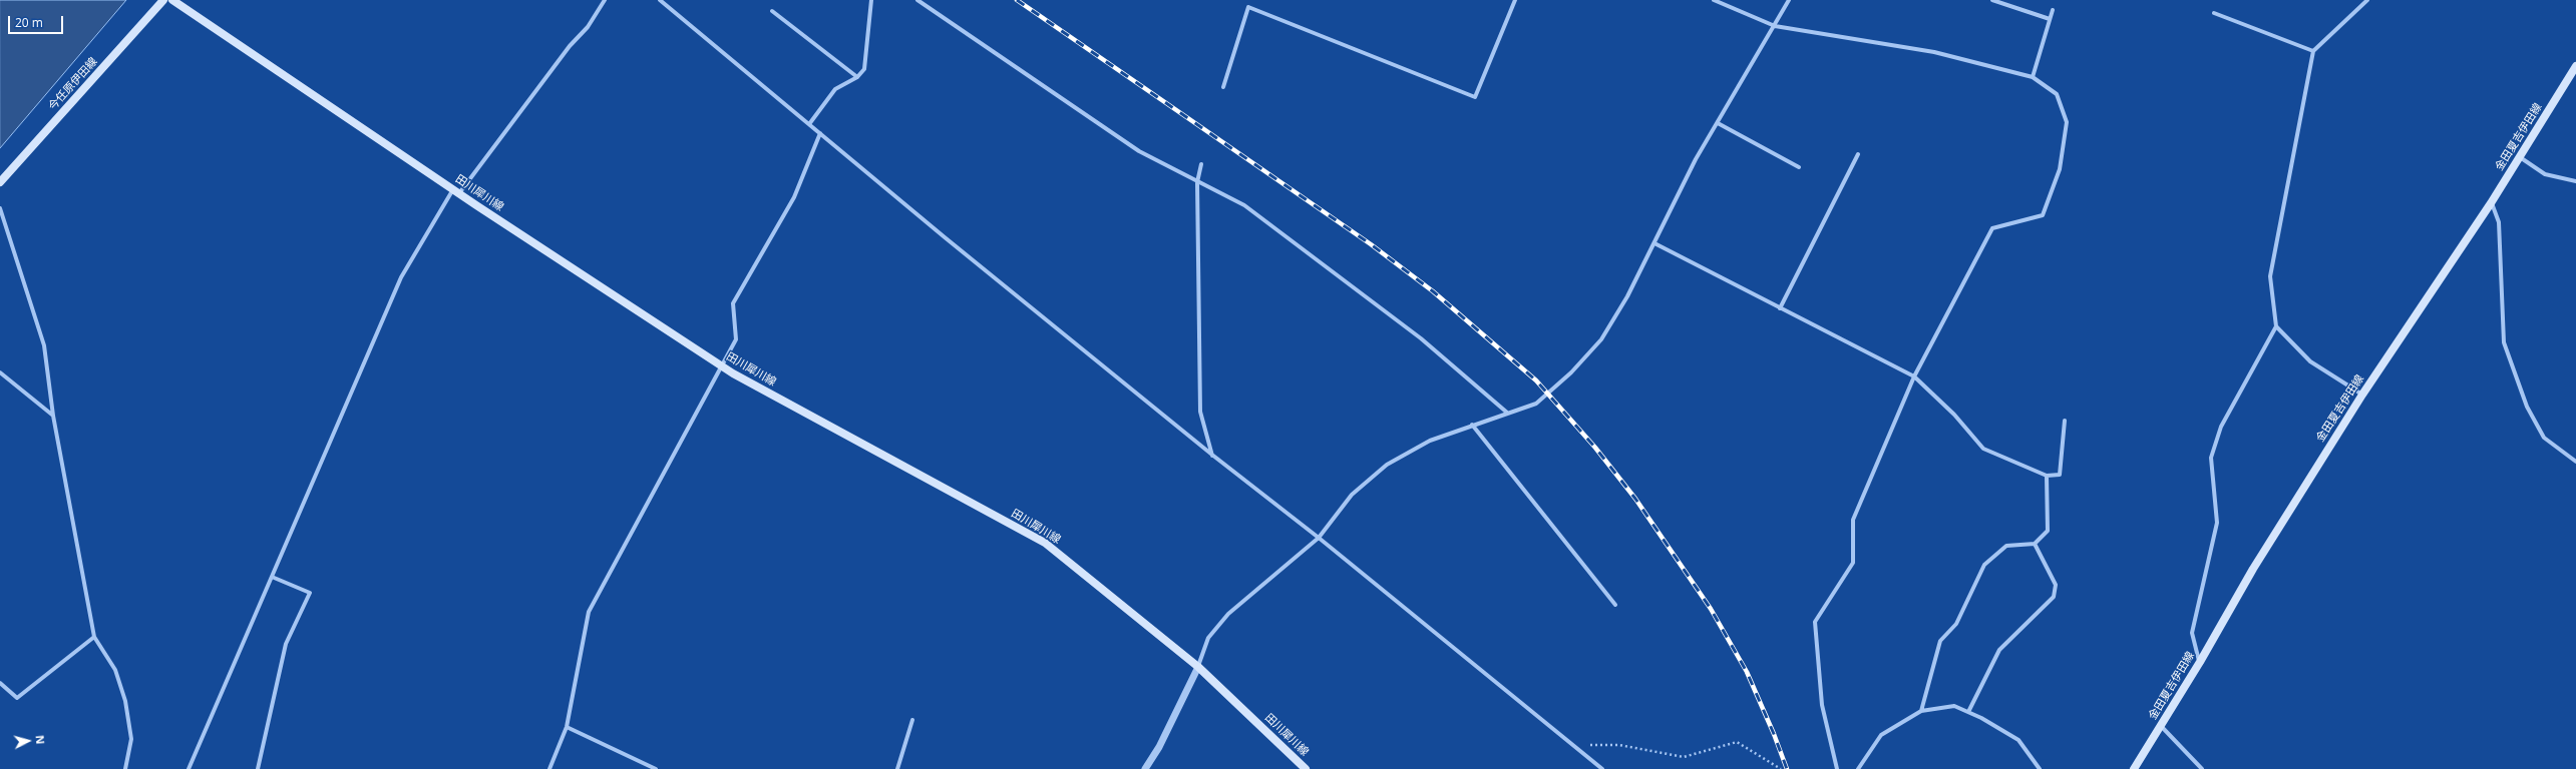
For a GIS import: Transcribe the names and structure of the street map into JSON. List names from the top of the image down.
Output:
{
  "streets": {
    "main road": ["今任原伊田線", "金田夏吉伊田線", "田川犀川線"]
  },
  "scale_bar": "20 m",
  "north": "right"
}
